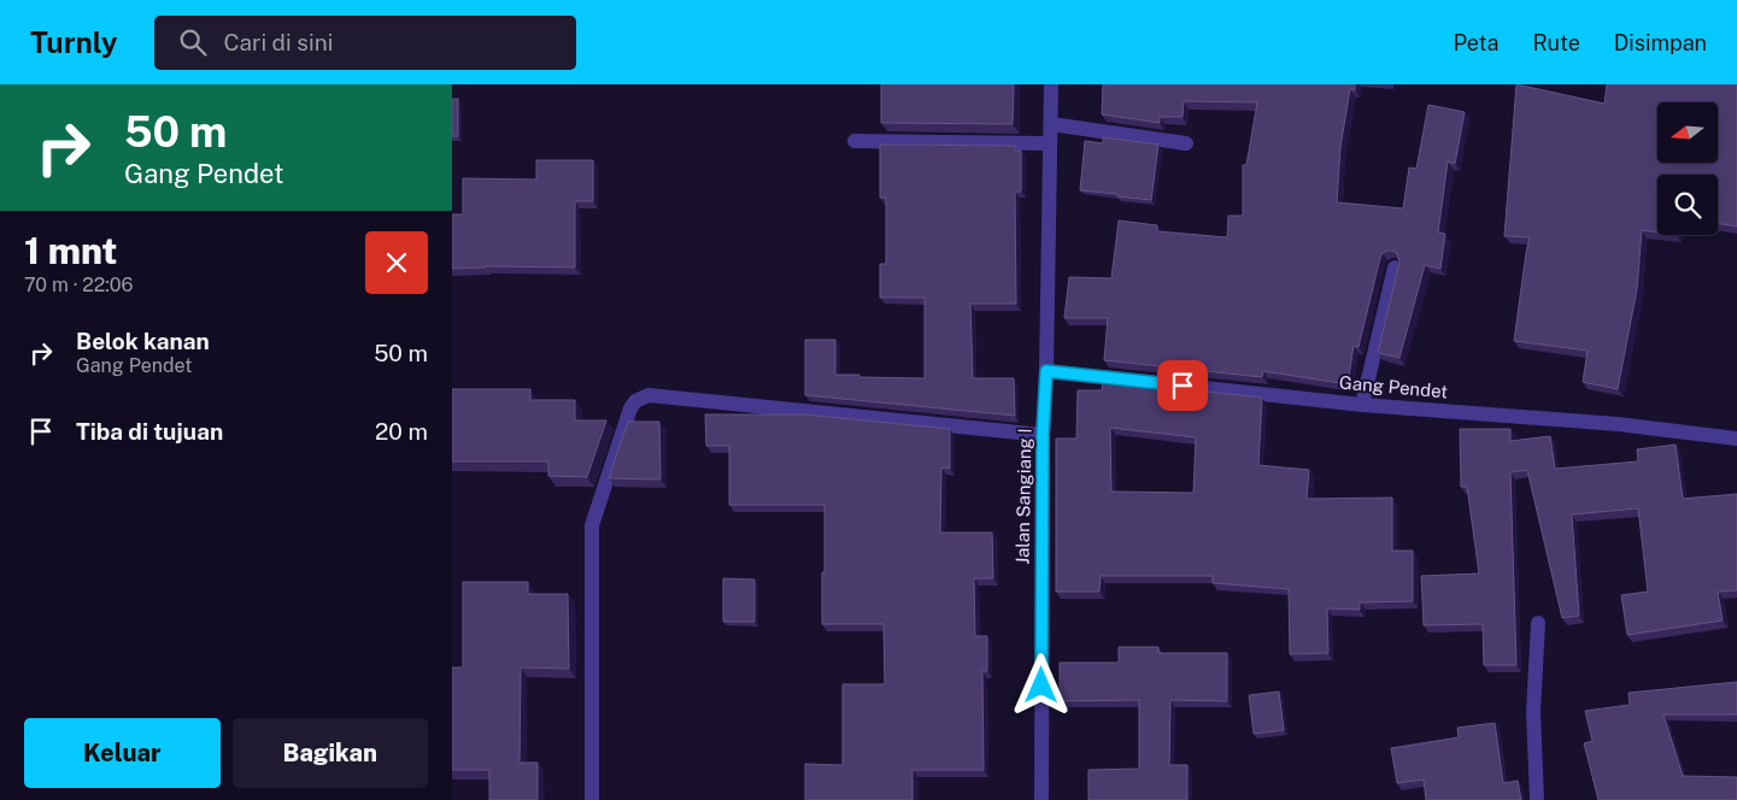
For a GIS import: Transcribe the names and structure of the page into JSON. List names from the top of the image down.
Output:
{
  "streets": {
    "street": ["Gang Pendet", "Jalan Sangiang I"]
  },
  "crossings": [
    ["Gang Pendet", "Jalan Sangiang I"]
  ],
  "north": "left",
  "page": {
    "header": "Turnly",
    "search": "Cari di sini",
    "nav": ["Peta", "Rute", "Disimpan"],
    "turn": ["50 m", "Gang Pendet"],
    "heading": ["1 mnt", "70 m · 22:06"],
    "list": [
      {
        "name": "Belok kanan",
        "note": "Gang Pendet",
        "value": "50 m"
      },
      {
        "name": "Tiba di tujuan",
        "value": "20 m"
      }
    ],
    "buttons": ["Keluar", "Bagikan"]
  }
}
